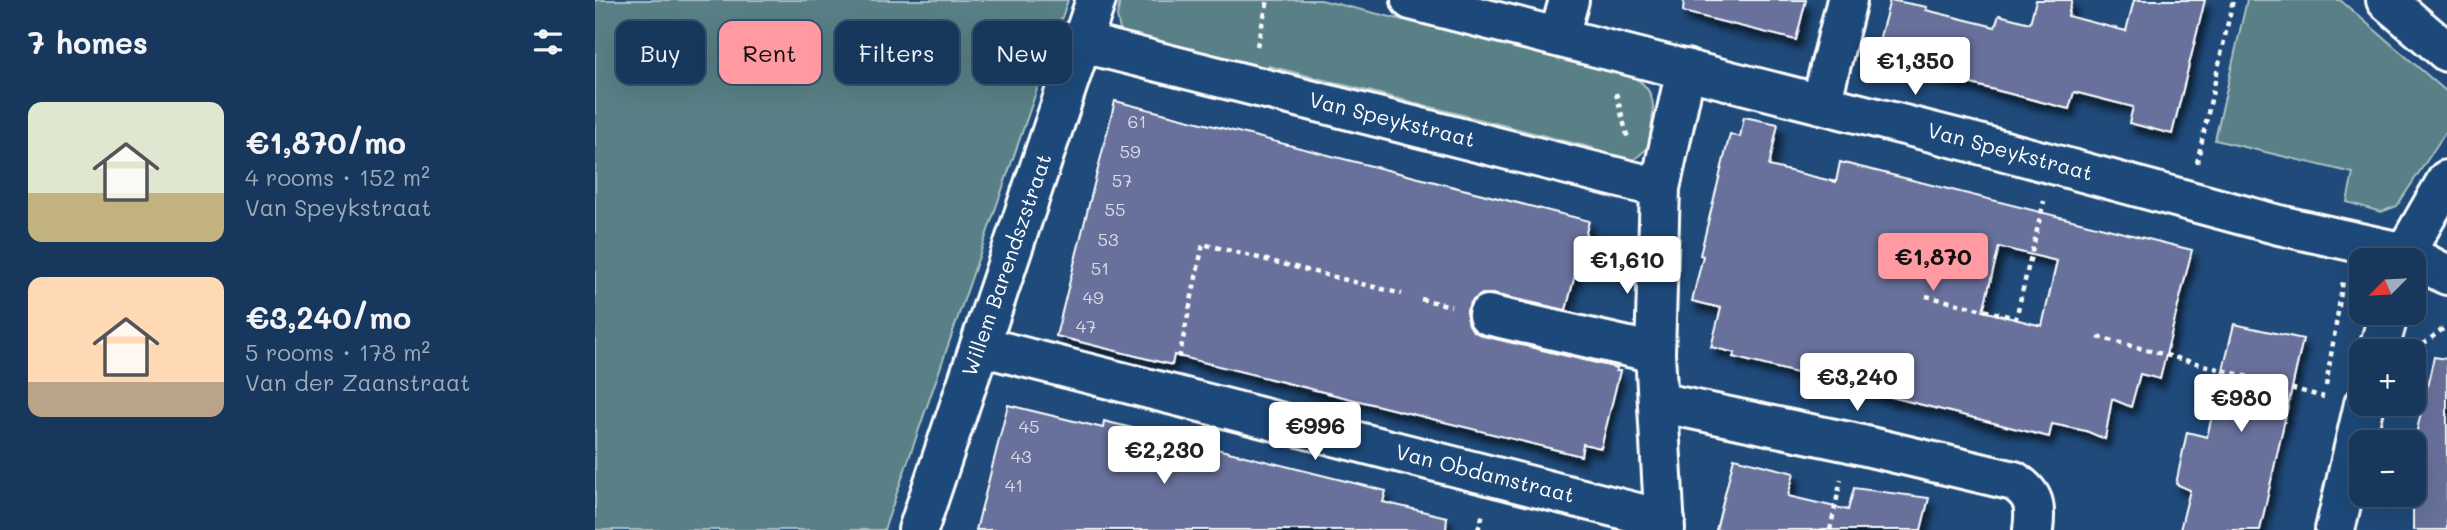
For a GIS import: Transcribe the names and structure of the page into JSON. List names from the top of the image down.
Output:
{
  "streets": {
    "street": ["Van Speykstraat", "Willem Barendszstraat", "Van Obdamstraat"]
  },
  "crossings": [
    ["Van Speykstraat", "Willem Barendszstraat"],
    ["Willem Barendszstraat", "Van Obdamstraat"]
  ],
  "house_numbers": [
    "61",
    "59",
    "57",
    "55",
    "53",
    "51",
    "49",
    "47",
    "45",
    "43",
    "41"
  ],
  "north": "bottom left",
  "page": {
    "heading": "7 homes",
    "chip": [
      "Buy",
      "Rent",
      "Filters",
      "New"
    ],
    "price": [
      "€1,350",
      "€1,870",
      "€1,610",
      "€3,240",
      "€980",
      "€996",
      "€2,230"
    ],
    "list": [
      {
        "name": "€1,870/mo",
        "note": "4 rooms · 152 m² · Van Speykstraat"
      },
      {
        "name": "€3,240/mo",
        "note": "5 rooms · 178 m² · Van der Zaanstraat"
      }
    ],
    "map_buttons": ["+", "−"]
  }
}
